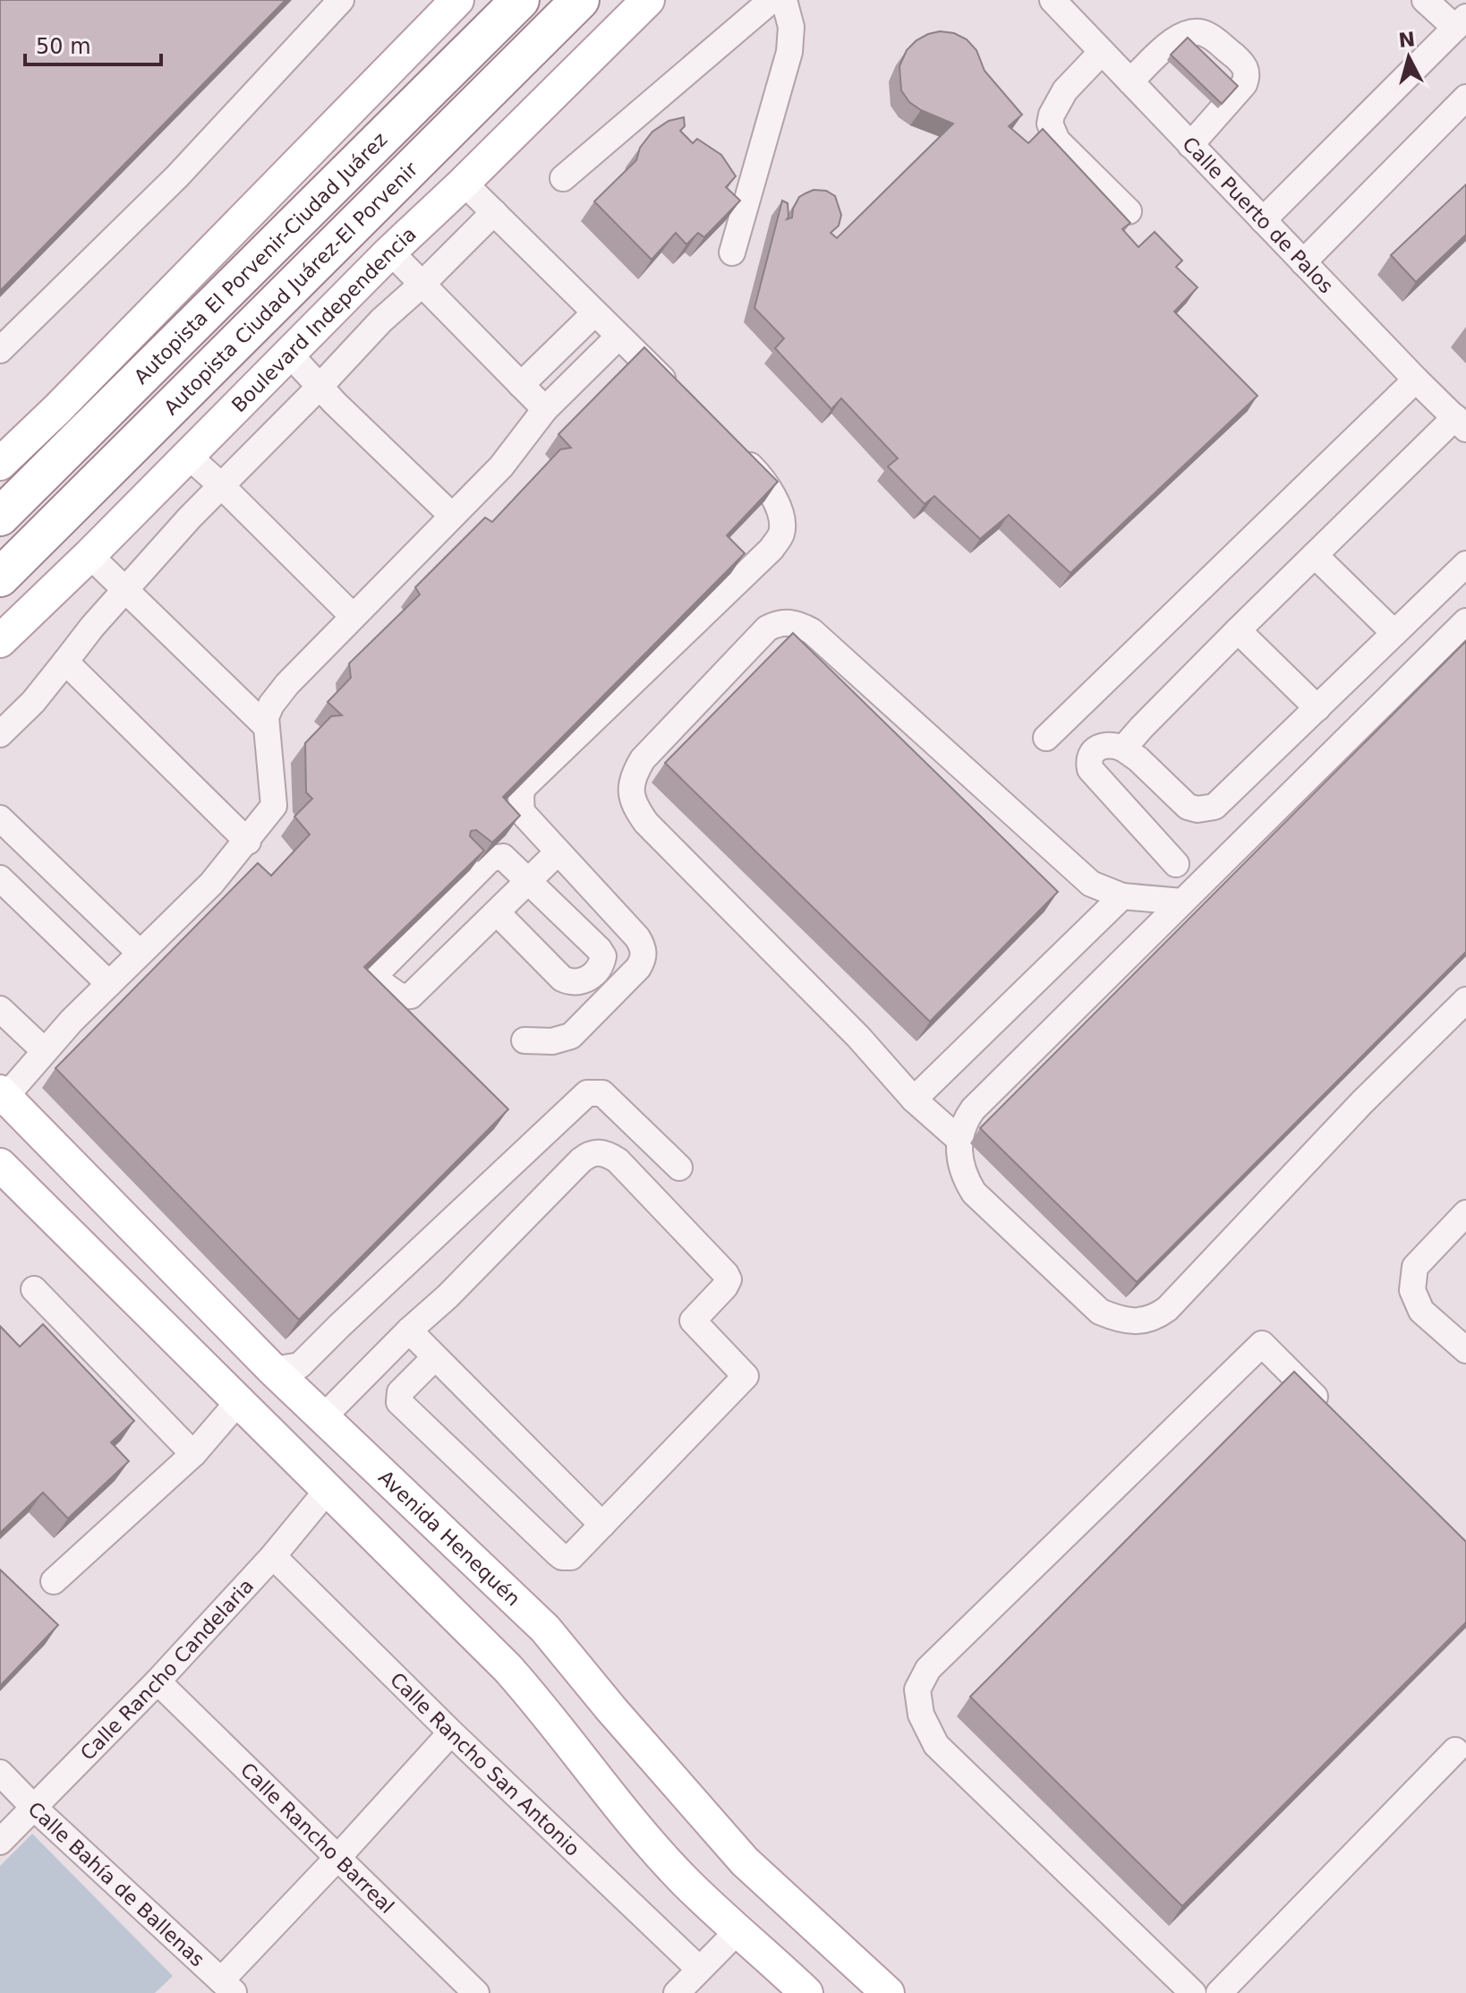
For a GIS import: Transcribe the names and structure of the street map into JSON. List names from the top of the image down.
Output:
{
  "streets": {
    "highway": ["Autopista El Porvenir-Ciudad Juárez", "Autopista Ciudad Juárez-El Porvenir"],
    "main road": ["Boulevard Independencia", "Avenida Henequén"],
    "street": [
      "Calle Puerto de Palos",
      "Calle Rancho Candelaria",
      "Calle Rancho San Antonio",
      "Calle Rancho Barreal",
      "Calle Bahía de Ballenas"
    ]
  },
  "crossings": [
    ["Calle Rancho Candelaria", "Calle Rancho San Antonio"],
    ["Calle Rancho Candelaria", "Calle Rancho Barreal"],
    ["Calle Rancho Candelaria", "Calle Bahía de Ballenas"]
  ],
  "scale_bar": "50 m",
  "north": "top"
}
